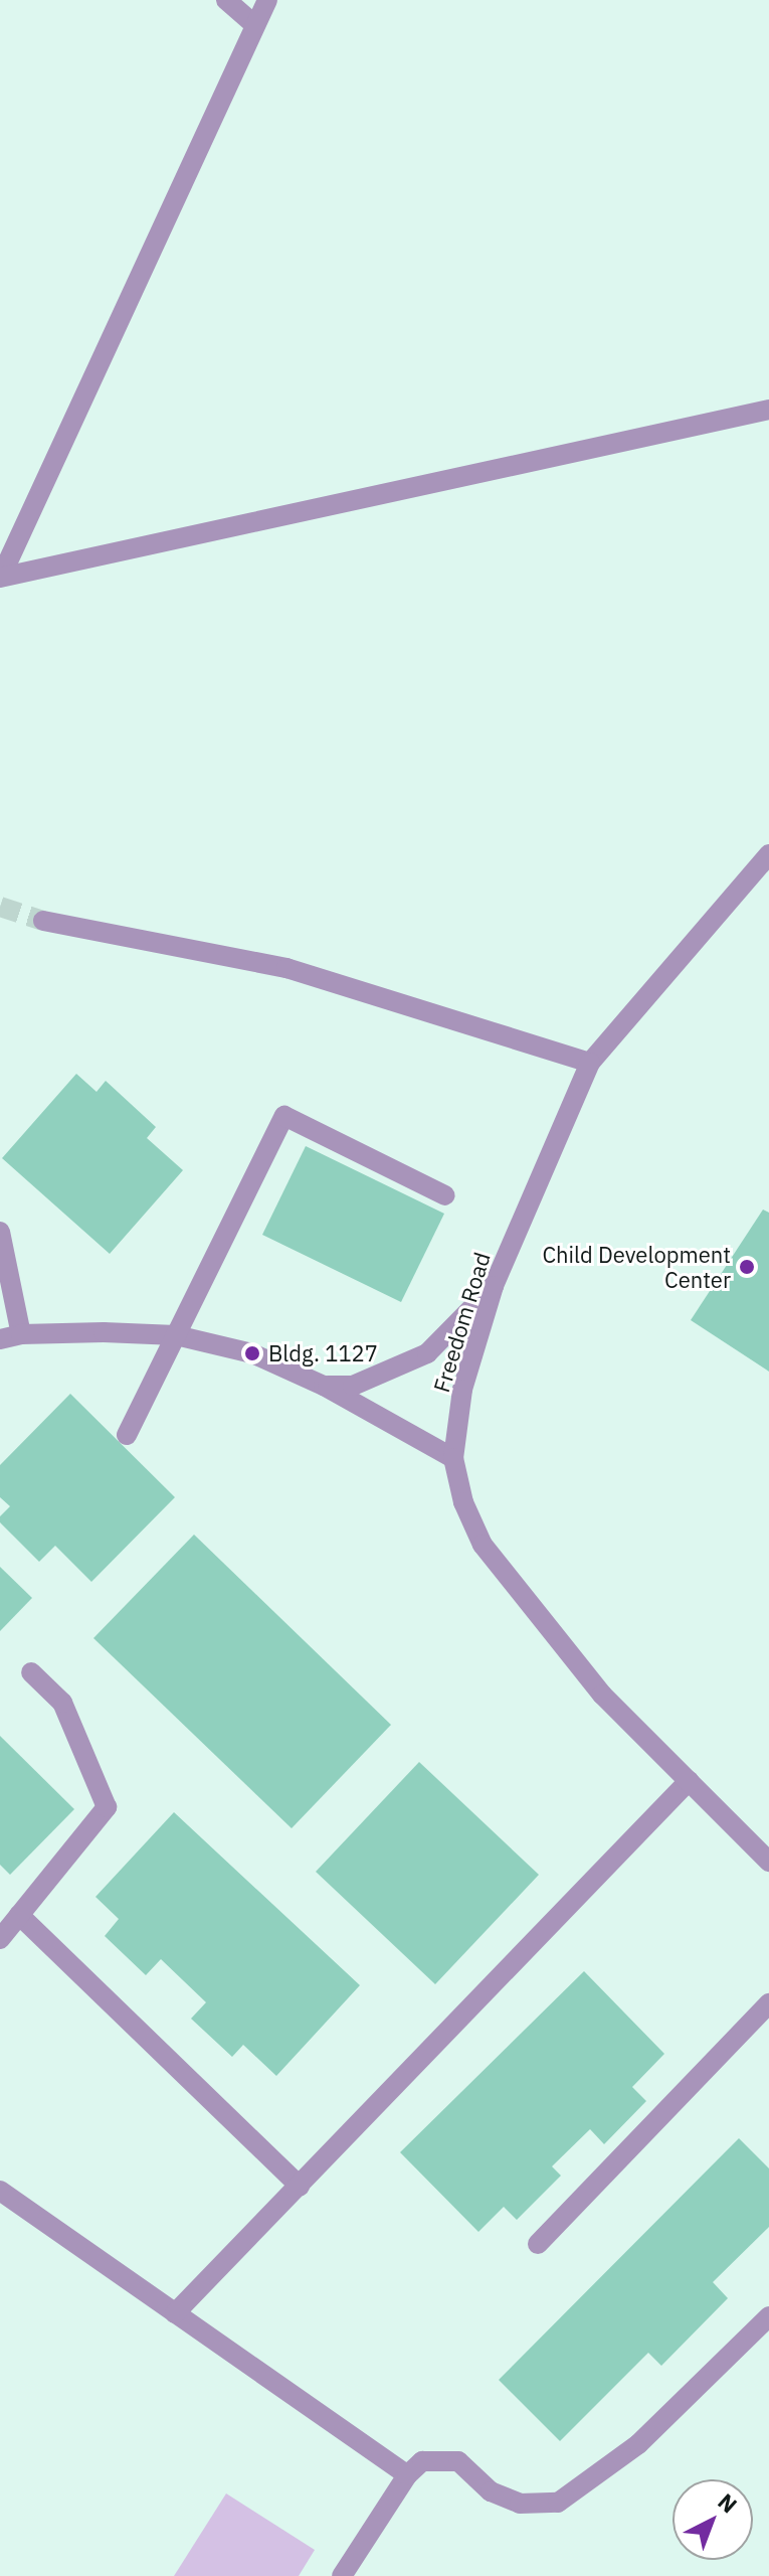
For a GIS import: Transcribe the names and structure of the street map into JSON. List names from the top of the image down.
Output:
{
  "streets": {
    "street": ["Freedom Road"]
  },
  "places": ["Child Development Center", "Bldg. 1127"],
  "north": "top right"
}
